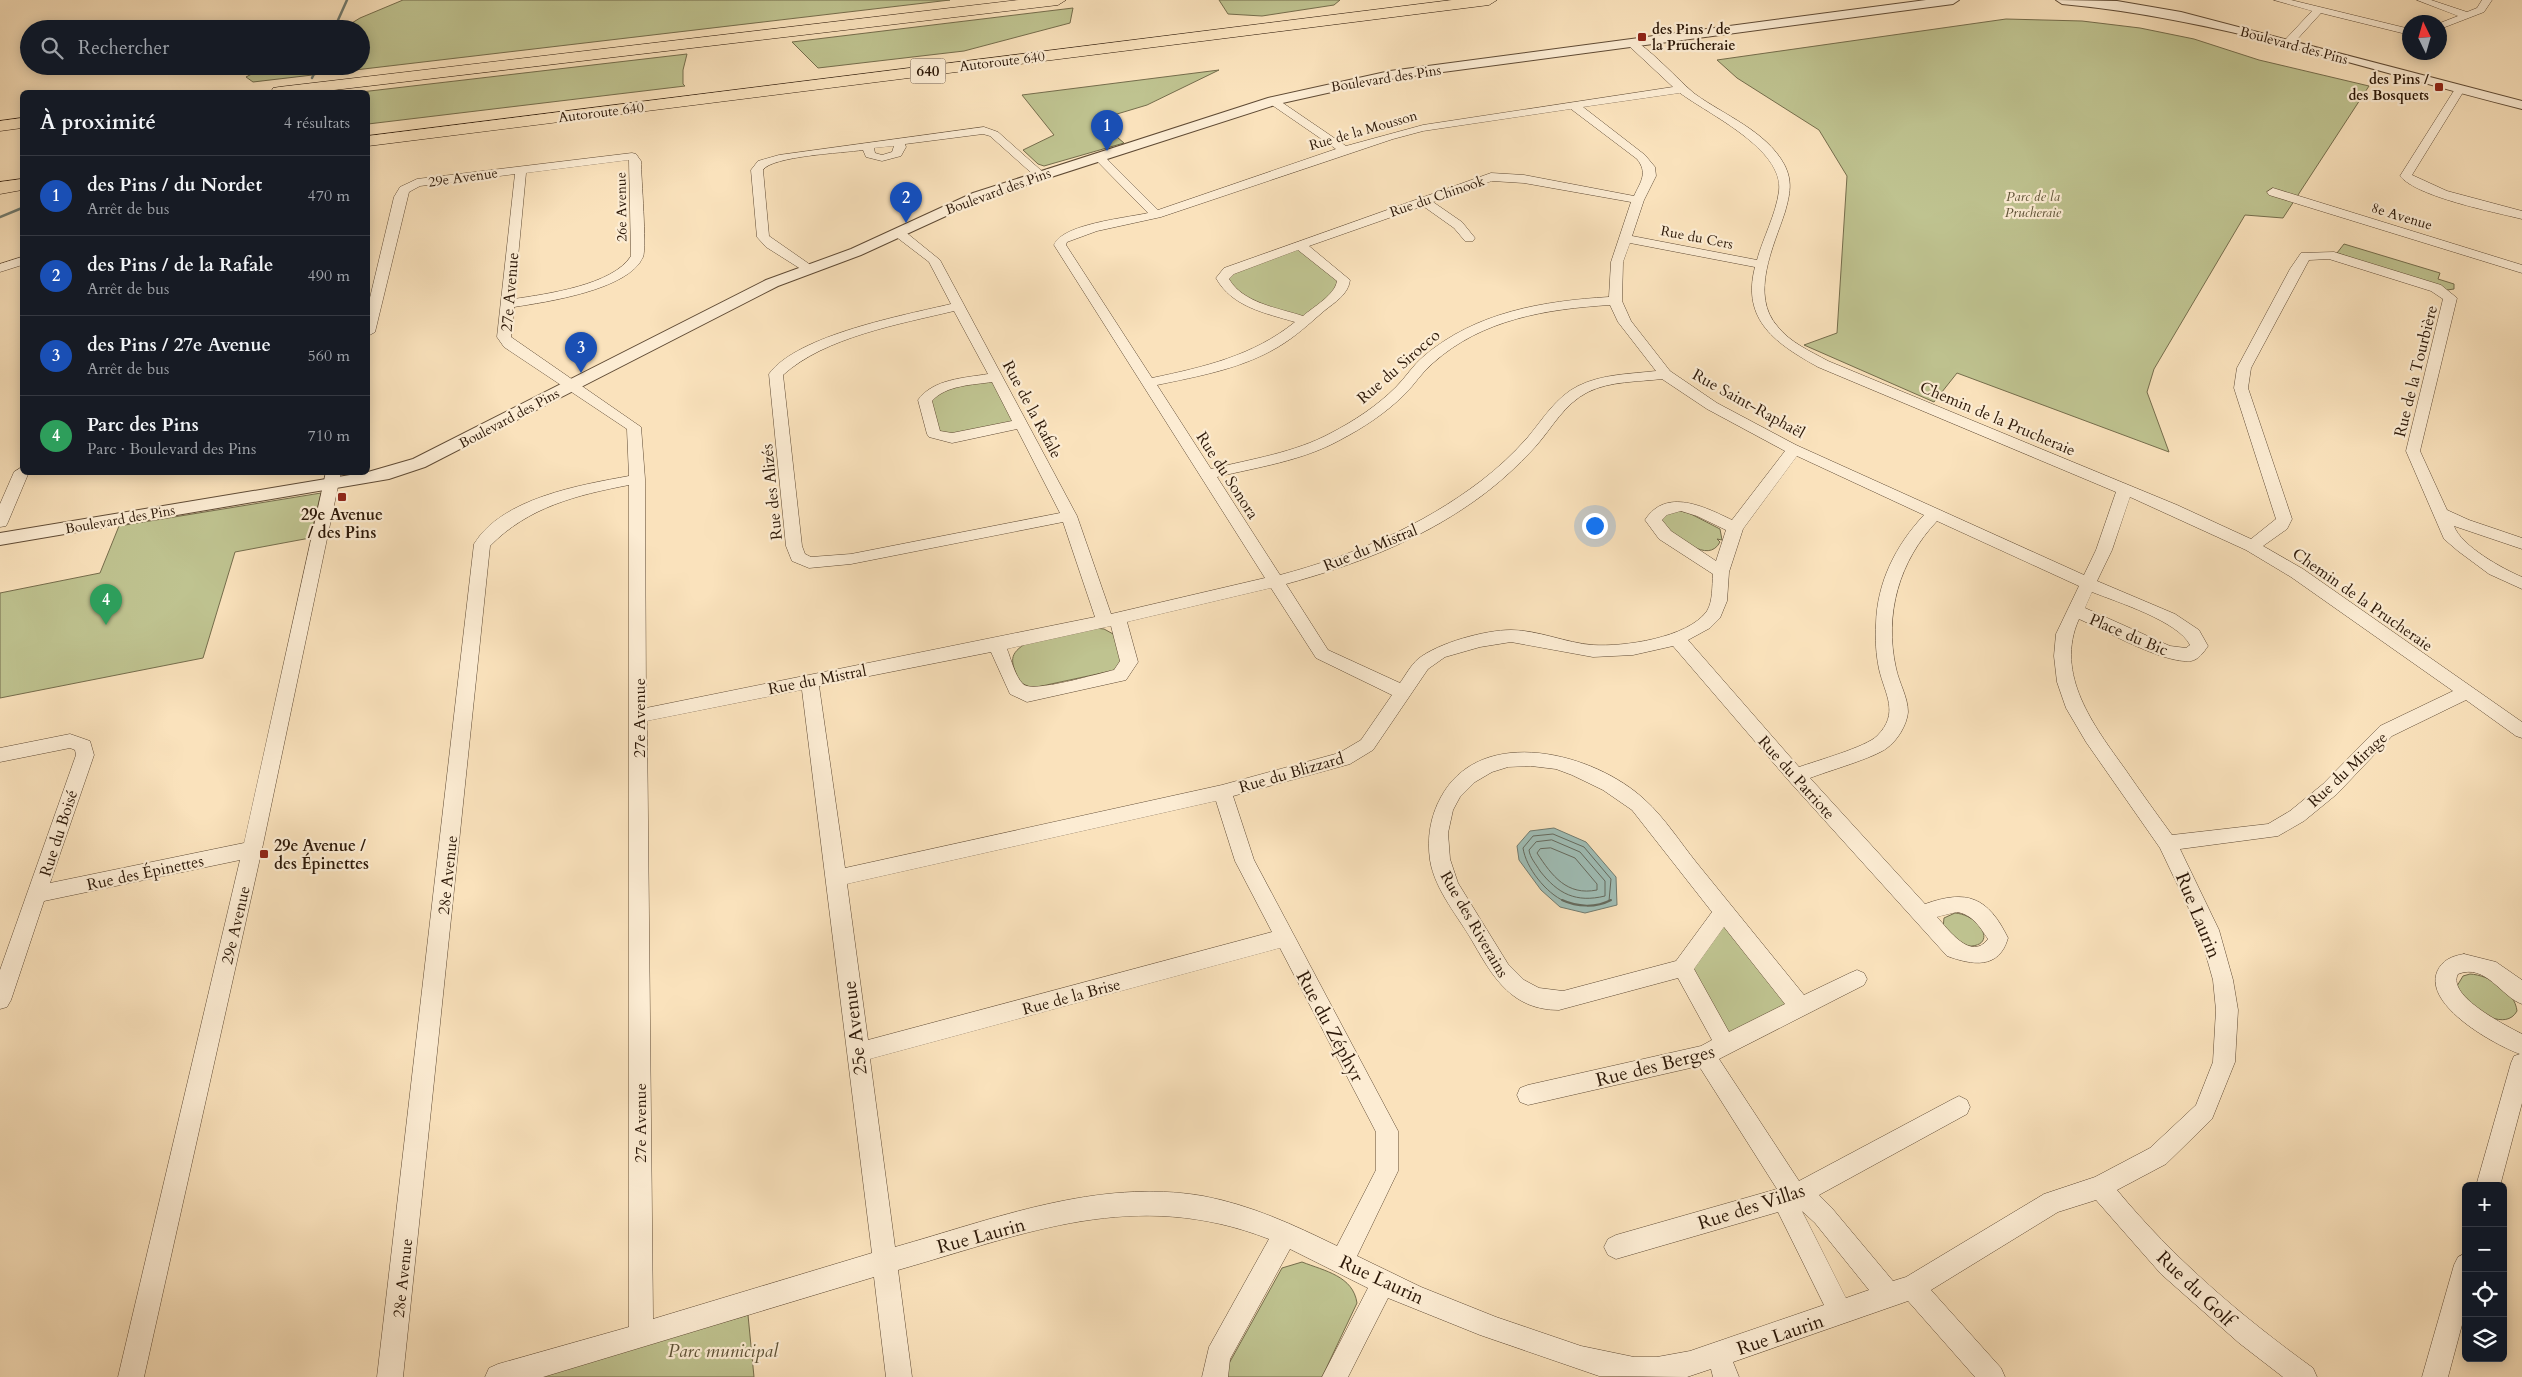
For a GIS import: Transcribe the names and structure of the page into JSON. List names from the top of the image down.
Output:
{
  "streets": {
    "highway": ["Autoroute 640", "640"],
    "street": [
      "Boulevard des Pins",
      "Rue de la Mousson",
      "29e Avenue",
      "Rue du Chinook",
      "26e Avenue",
      "8e Avenue",
      "Rue du Cers",
      "27e Avenue",
      "Rue du Sirocco",
      "Rue de la Tourbière",
      "Rue Saint-Raphaël",
      "Rue de la Rafale",
      "Chemin de la Prucheraie",
      "Rue du Sonora",
      "Rue des Alizés",
      "Rue du Mistral",
      "Place du Bic",
      "Rue du Mirage",
      "Rue du Blizzard",
      "Rue du Patriote",
      "Rue du Boisé",
      "Rue des Épinettes",
      "28e Avenue",
      "Rue Laurin",
      "Rue des Riverains",
      "Rue de la Brise",
      "Rue du Zéphyr",
      "25e Avenue",
      "Rue des Berges",
      "Rue des Villas",
      "Rue du Golf"
    ]
  },
  "crossings": [
    ["Boulevard des Pins", "29e Avenue"],
    ["Boulevard des Pins", "27e Avenue"],
    ["Boulevard des Pins", "Rue de la Rafale"],
    ["Boulevard des Pins", "Chemin de la Prucheraie"],
    ["Rue de la Mousson", "Rue Saint-Raphaël"],
    ["Rue de la Mousson", "Chemin de la Prucheraie"],
    ["Rue de la Mousson", "Rue du Sonora"],
    ["29e Avenue", "26e Avenue"],
    ["29e Avenue", "27e Avenue"],
    ["29e Avenue", "Rue des Épinettes"],
    ["Rue du Chinook", "Rue Saint-Raphaël"],
    ["26e Avenue", "27e Avenue"],
    ["Rue du Cers", "Rue Saint-Raphaël"],
    ["Rue du Cers", "Chemin de la Prucheraie"],
    ["27e Avenue", "Rue du Mistral"],
    ["27e Avenue", "28e Avenue"],
    ["27e Avenue", "Rue Laurin"],
    ["Rue du Sirocco", "Rue Saint-Raphaël"],
    ["Rue du Sirocco", "Rue du Sonora"],
    ["Rue de la Tourbière", "Chemin de la Prucheraie"],
    ["Rue Saint-Raphaël", "Rue du Mistral"],
    ["Rue Saint-Raphaël", "Place du Bic"],
    ["Rue Saint-Raphaël", "Rue du Blizzard"],
    ["Rue Saint-Raphaël", "Rue Laurin"],
    ["Rue de la Rafale", "Rue des Alizés"],
    ["Rue de la Rafale", "Rue du Mistral"],
    ["Chemin de la Prucheraie", "Rue du Mirage"],
    ["Chemin de la Prucheraie", "Rue Laurin"],
    ["Rue du Sonora", "Rue du Mistral"],
    ["Rue du Sonora", "Rue du Blizzard"],
    ["Rue du Mistral", "25e Avenue"],
    ["Place du Bic", "Rue Laurin"],
    ["Rue du Mirage", "Rue Laurin"],
    ["Rue du Blizzard", "Rue du Patriote"],
    ["Rue du Blizzard", "Rue du Zéphyr"],
    ["Rue du Blizzard", "25e Avenue"],
    ["Rue du Boisé", "Rue des Épinettes"],
    ["Rue Laurin", "Rue du Zéphyr"],
    ["Rue Laurin", "25e Avenue"],
    ["Rue Laurin", "Rue du Golf"],
    ["Rue des Riverains", "Rue des Berges"],
    ["Rue de la Brise", "Rue du Zéphyr"],
    ["Rue de la Brise", "25e Avenue"]
  ],
  "parks": ["Parc de la Prucheraie", "Parc municipal"],
  "places": {
    "transit": [
      "des Pins / de la Prucheraie",
      "des Pins / des Bosquets",
      "29e Avenue / des Pins",
      "29e Avenue / des Épinettes"
    ]
  },
  "north": "top",
  "page": {
    "search": "Rechercher",
    "heading": ["À proximité", "4 résultats"],
    "pins": [
      "1",
      "2",
      "3",
      "4"
    ],
    "list": [
      {
        "mark": "1",
        "name": "des Pins / du Nordet",
        "note": "Arrêt de bus",
        "value": "470 m"
      },
      {
        "mark": "2",
        "name": "des Pins / de la Rafale",
        "note": "Arrêt de bus",
        "value": "490 m"
      },
      {
        "mark": "3",
        "name": "des Pins / 27e Avenue",
        "note": "Arrêt de bus",
        "value": "560 m"
      },
      {
        "mark": "4",
        "name": "Parc des Pins",
        "note": "Parc · Boulevard des Pins",
        "value": "710 m"
      }
    ],
    "map_buttons": ["+", "−"]
  }
}
